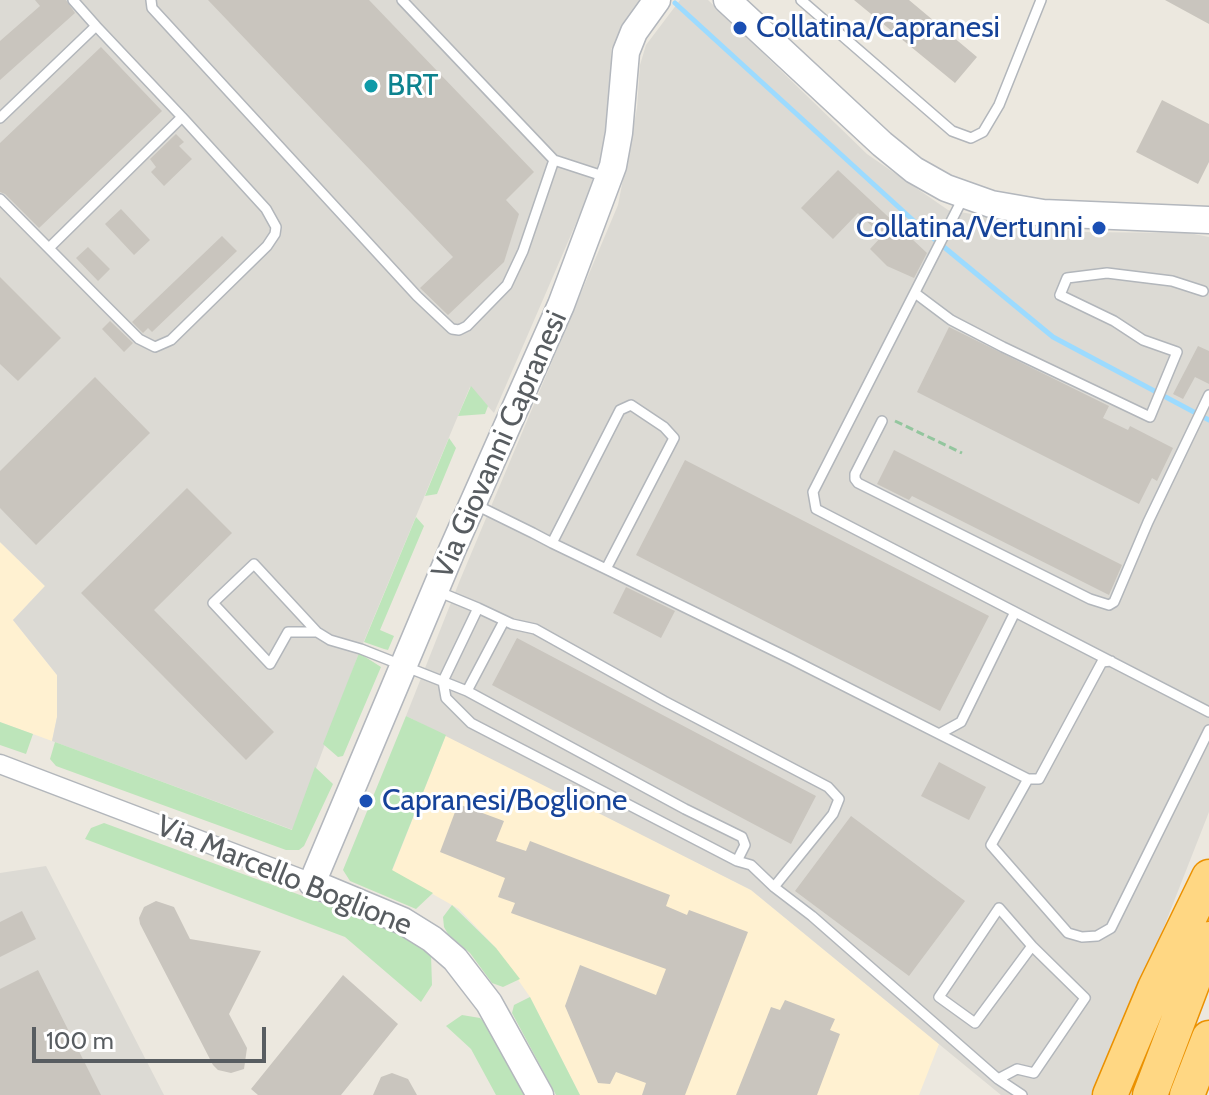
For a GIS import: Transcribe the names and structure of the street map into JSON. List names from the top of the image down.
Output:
{
  "streets": {
    "street": ["Via Giovanni Capranesi", "Via Marcello Boglione"]
  },
  "crossings": [
    ["Via Giovanni Capranesi", "Via Marcello Boglione"]
  ],
  "places": [
    "Collatina/Capranesi",
    "BRT",
    "Collatina/Vertunni",
    "Capranesi/Boglione"
  ],
  "scale_bar": "100 m"
}
